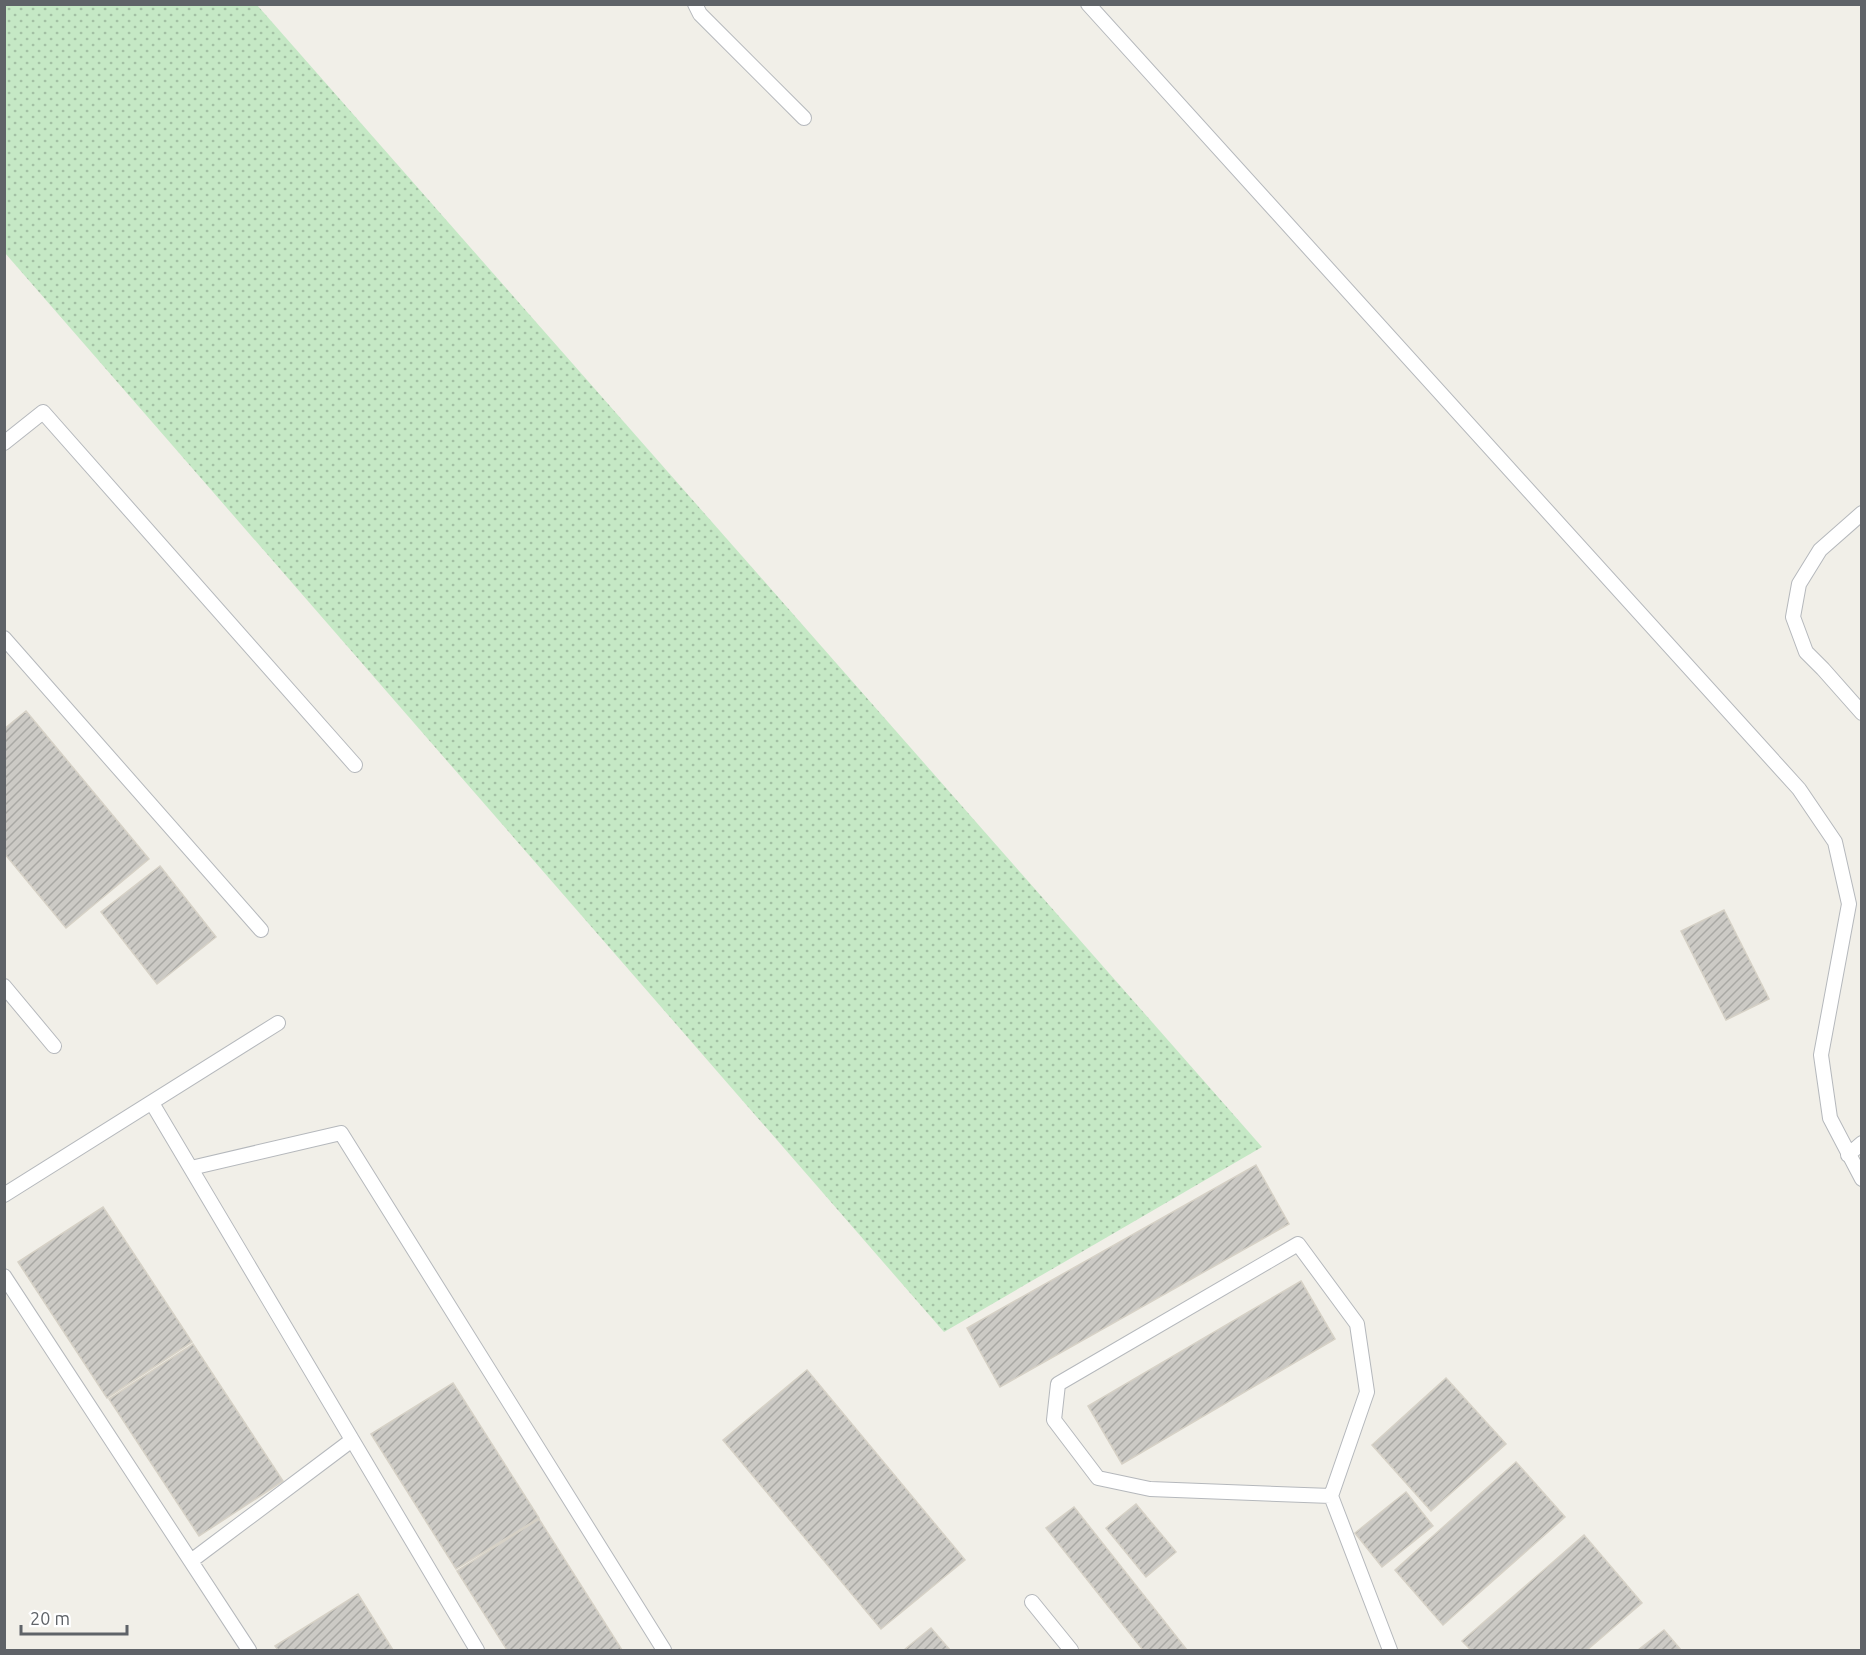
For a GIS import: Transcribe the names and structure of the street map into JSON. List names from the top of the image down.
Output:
{
  "scale_bar": "20 m"
}
